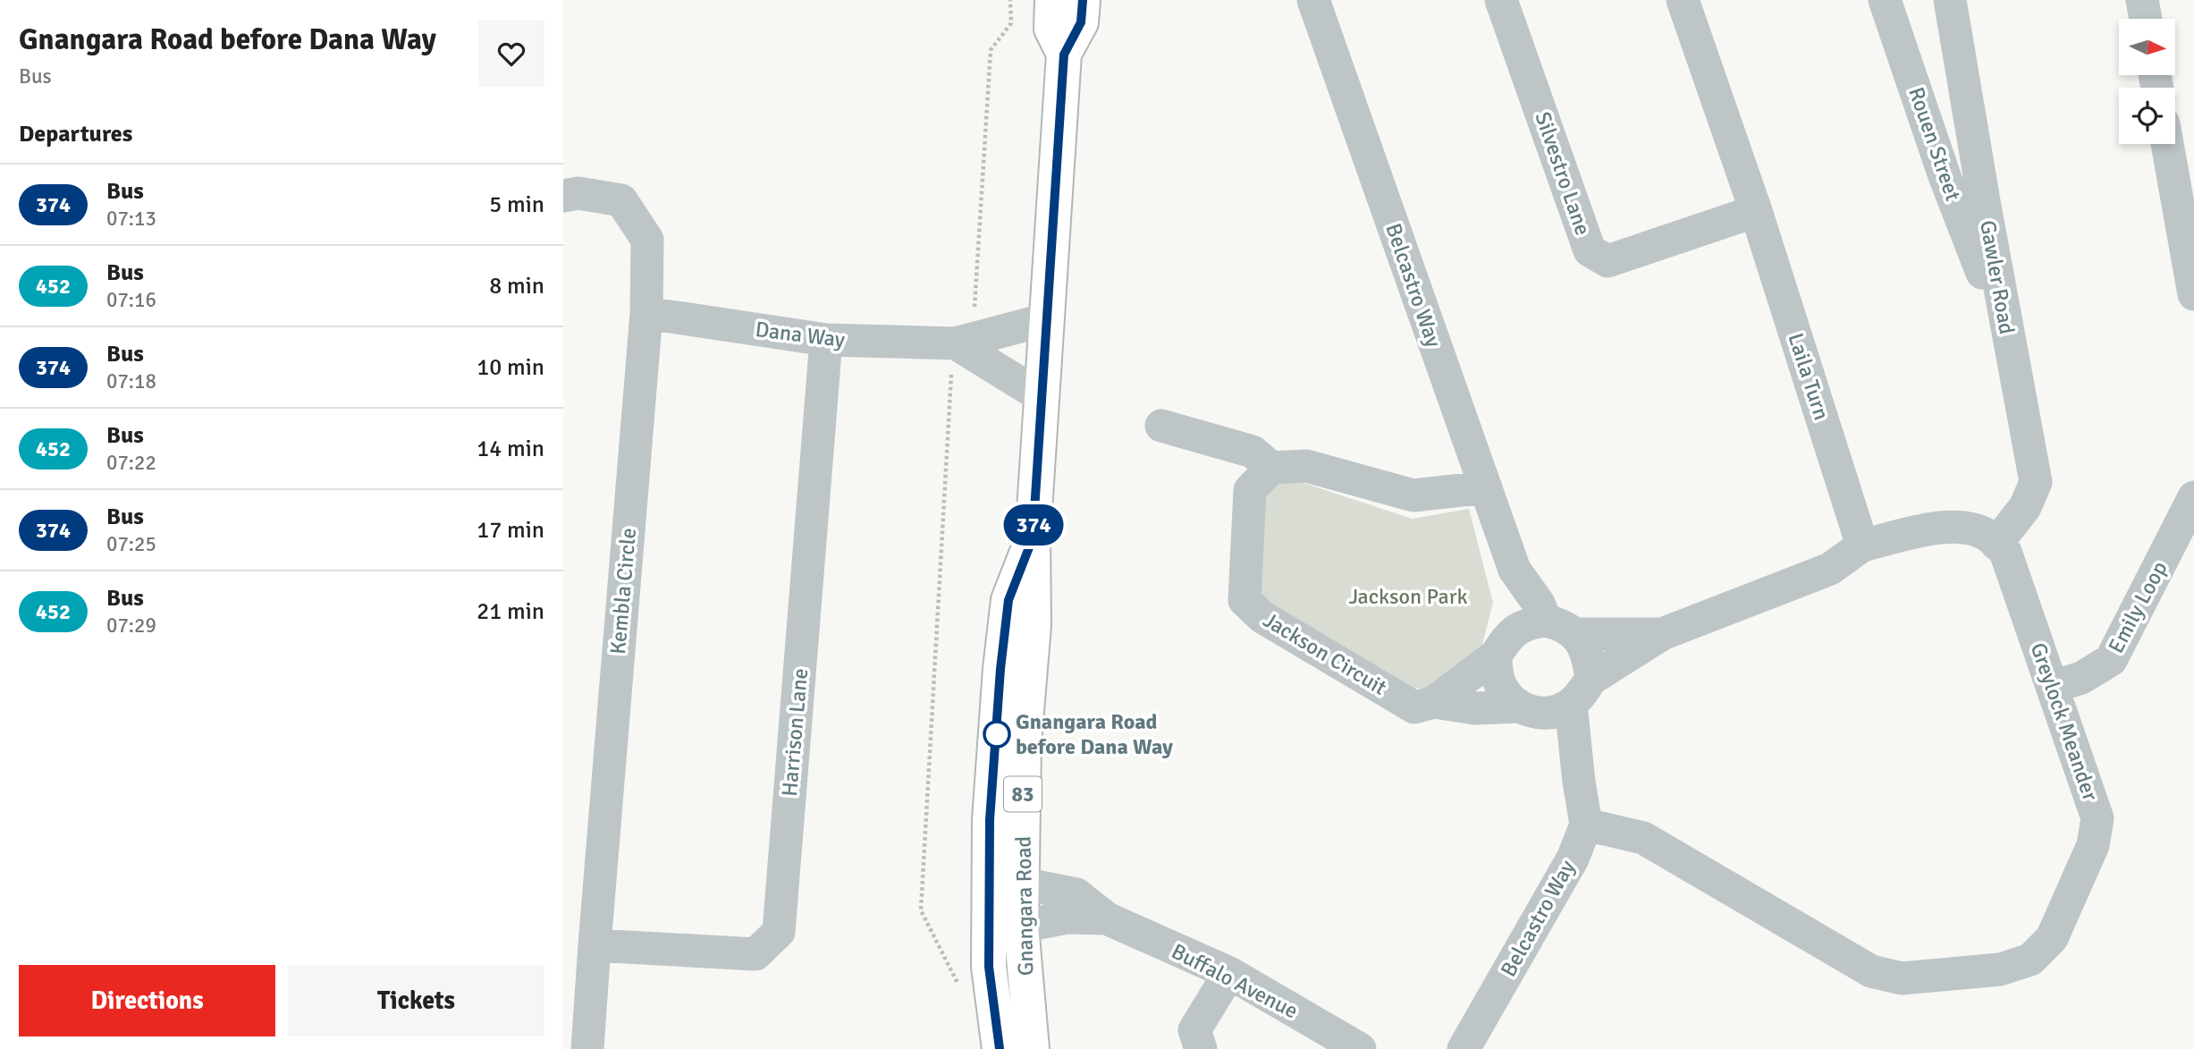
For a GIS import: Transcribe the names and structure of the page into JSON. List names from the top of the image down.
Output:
{
  "streets": {
    "main road": ["83", "Gnangara Road"],
    "street": [
      "Rouen Street",
      "Silvestro Lane",
      "Gawler Road",
      "Belcastro Way",
      "Dana Way",
      "Laila Turn",
      "Kembla Circle",
      "Emily Loop",
      "Jackson Circuit",
      "Greylock Meander",
      "Harrison Lane",
      "Buffalo Avenue"
    ]
  },
  "crossings": [
    ["Rouen Street", "Gawler Road"],
    ["Silvestro Lane", "Laila Turn"],
    ["Gawler Road", "Greylock Meander"],
    ["Belcastro Way", "Jackson Circuit"],
    ["Belcastro Way", "Greylock Meander"],
    ["Dana Way", "Kembla Circle"],
    ["Dana Way", "Harrison Lane"],
    ["Dana Way", "Gnangara Road"],
    ["Kembla Circle", "Harrison Lane"],
    ["Emily Loop", "Greylock Meander"],
    ["Gnangara Road", "Buffalo Avenue"]
  ],
  "parks": ["Jackson Park"],
  "places": ["Gnangara Road before Dana Way"],
  "lines": ["bus line 374"],
  "north": "right",
  "page": {
    "heading": [
      ["Gnangara Road before Dana Way", "Bus"],
      "Departures"
    ],
    "on_map": "374",
    "list": [
      {
        "mark": "374",
        "name": "Bus",
        "note": "07:13",
        "value": "5 min"
      },
      {
        "mark": "452",
        "name": "Bus",
        "note": "07:16",
        "value": "8 min"
      },
      {
        "mark": "374",
        "name": "Bus",
        "note": "07:18",
        "value": "10 min"
      },
      {
        "mark": "452",
        "name": "Bus",
        "note": "07:22",
        "value": "14 min"
      },
      {
        "mark": "374",
        "name": "Bus",
        "note": "07:25",
        "value": "17 min"
      },
      {
        "mark": "452",
        "name": "Bus",
        "note": "07:29",
        "value": "21 min"
      }
    ],
    "buttons": ["Directions", "Tickets"]
  }
}
